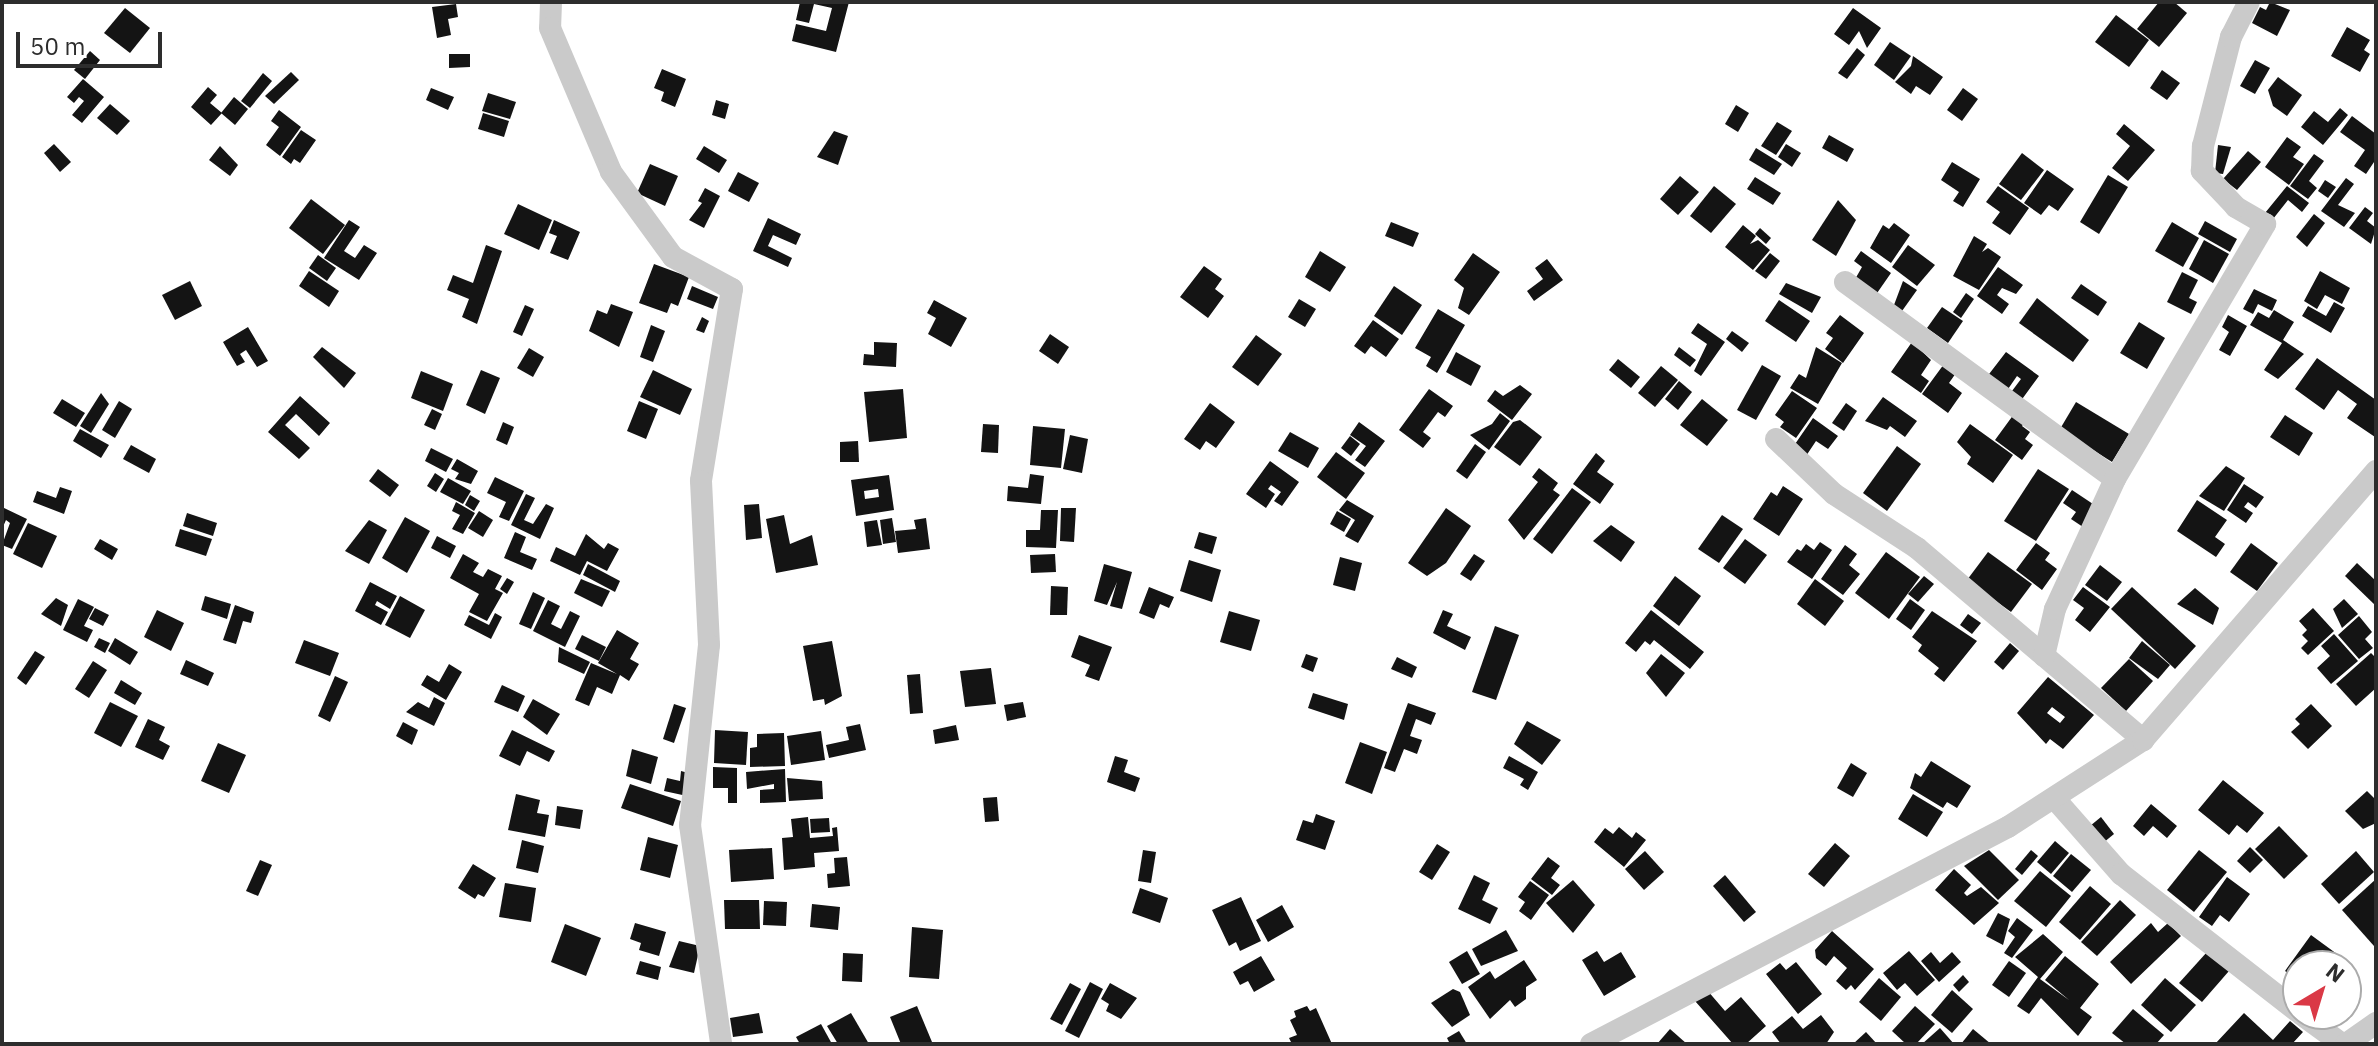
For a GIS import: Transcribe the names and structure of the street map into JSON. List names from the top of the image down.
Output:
{
  "scale_bar": "50 m",
  "north": "top right"
}
